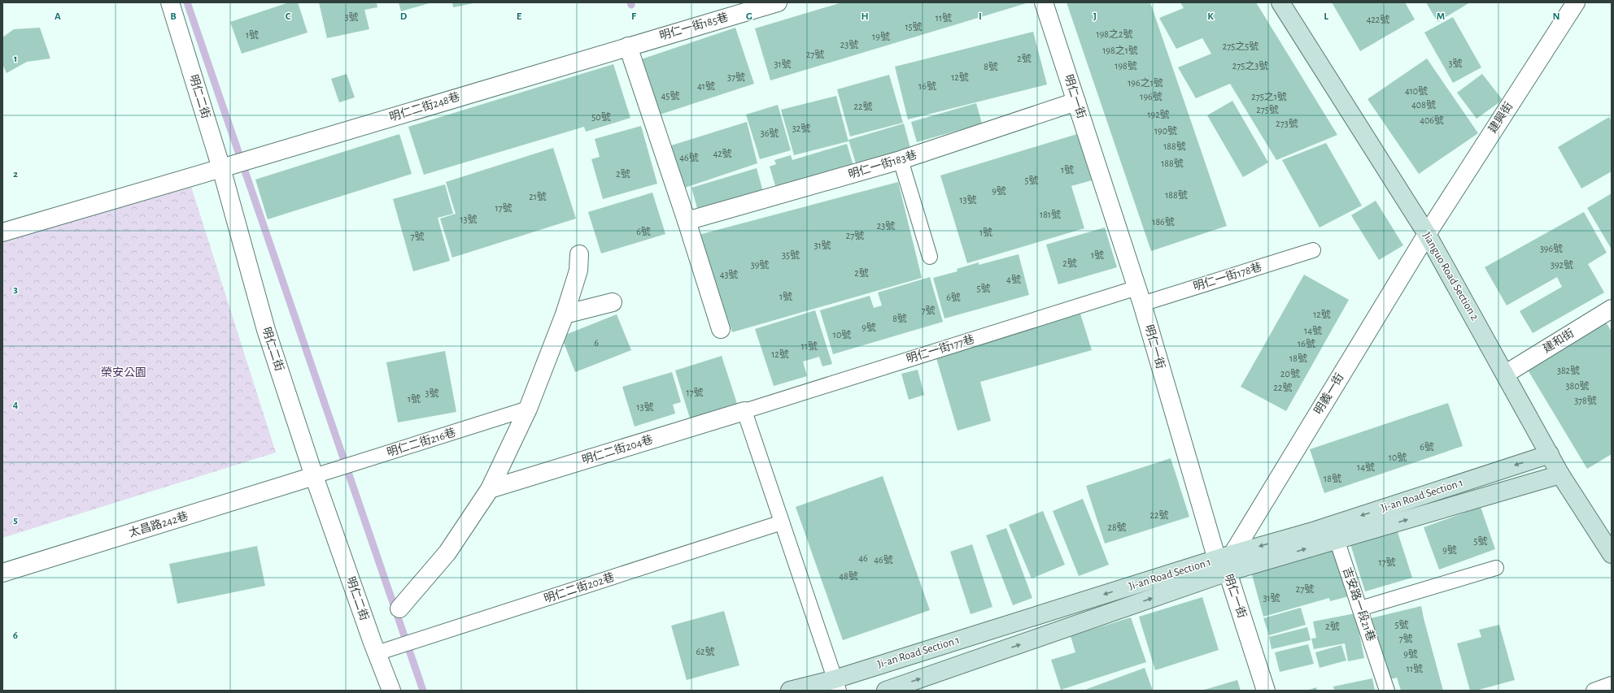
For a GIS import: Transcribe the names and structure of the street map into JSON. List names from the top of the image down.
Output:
{
  "streets": {
    "street": [
      "明仁一街185巷",
      "明仁二街",
      "明仁一街",
      "明仁二街248巷",
      "建興街",
      "明仁一街183巷",
      "Jianguo Road Section 2",
      "建和街",
      "明義一街",
      "明仁二街204巷",
      "Ji-an Road Section 1",
      "太昌路242巷"
    ],
    "lane": [
      "明仁一街178巷",
      "明仁一街177巷",
      "明仁二街216巷",
      "明仁二街202巷",
      "吉安路一段21巷"
    ]
  },
  "crossings": [
    ["明仁一街185巷", "明仁二街248巷"],
    ["明仁二街", "明仁二街248巷"],
    ["明仁二街", "明仁二街216巷"],
    ["明仁二街", "太昌路242巷"],
    ["明仁二街", "明仁二街202巷"],
    ["明仁一街", "明仁一街183巷"],
    ["明仁一街", "明仁一街178巷"],
    ["明仁一街", "明仁一街177巷"],
    ["明仁一街", "明義一街"],
    ["明仁一街", "Ji-an Road Section 1"],
    ["建興街", "Jianguo Road Section 2"],
    ["建興街", "明義一街"],
    ["Jianguo Road Section 2", "建和街"],
    ["Jianguo Road Section 2", "明義一街"],
    ["Jianguo Road Section 2", "Ji-an Road Section 1"],
    ["明仁一街178巷", "明仁一街177巷"],
    ["明仁一街177巷", "明仁二街204巷"],
    ["明義一街", "Ji-an Road Section 1"],
    ["明仁二街216巷", "太昌路242巷"],
    ["Ji-an Road Section 1", "吉安路一段21巷"]
  ],
  "parks": ["榮安公園"],
  "house_numbers": [
    "3號",
    "11號",
    "422號",
    "15號",
    "198之2號",
    "1號",
    "19號",
    "23號",
    "275之5號",
    "198之1號",
    "27號",
    "2號",
    "3號",
    "31號",
    "198號",
    "275之3號",
    "8號",
    "37號",
    "12號",
    "196之1號",
    "41號",
    "16號",
    "410號",
    "45號",
    "196號",
    "275之1號",
    "408號",
    "22號",
    "275號",
    "192號",
    "50號",
    "406號",
    "273號",
    "32號",
    "190號",
    "36號",
    "188號",
    "42號",
    "46號",
    "188號",
    "1號",
    "2號",
    "5號",
    "9號",
    "188號",
    "21號",
    "13號",
    "17號",
    "181號",
    "13號",
    "186號",
    "23號",
    "6號",
    "1號",
    "27號",
    "7號",
    "31號",
    "396號",
    "35號",
    "1號",
    "2號",
    "39號",
    "392號",
    "2號",
    "43號",
    "4號",
    "5號",
    "1號",
    "6號",
    "7號",
    "12號",
    "8號",
    "9號",
    "14號",
    "10號",
    "6",
    "16號",
    "11號",
    "12號",
    "18號",
    "382號",
    "20號",
    "380號",
    "22號",
    "17號",
    "3號",
    "1號",
    "378號",
    "13號",
    "6號",
    "10號",
    "14號",
    "18號",
    "22號",
    "28號",
    "5號",
    "9號",
    "46",
    "46號",
    "17號",
    "48號",
    "27號",
    "31號",
    "5號",
    "2號",
    "7號",
    "62號",
    "9號",
    "11號"
  ],
  "grid": {
    "columns": [
      "A",
      "B",
      "C",
      "D",
      "E",
      "F",
      "G",
      "H",
      "I",
      "J",
      "K",
      "L",
      "M",
      "N"
    ],
    "rows": [
      "1",
      "2",
      "3",
      "4",
      "5",
      "6"
    ]
  }
}
